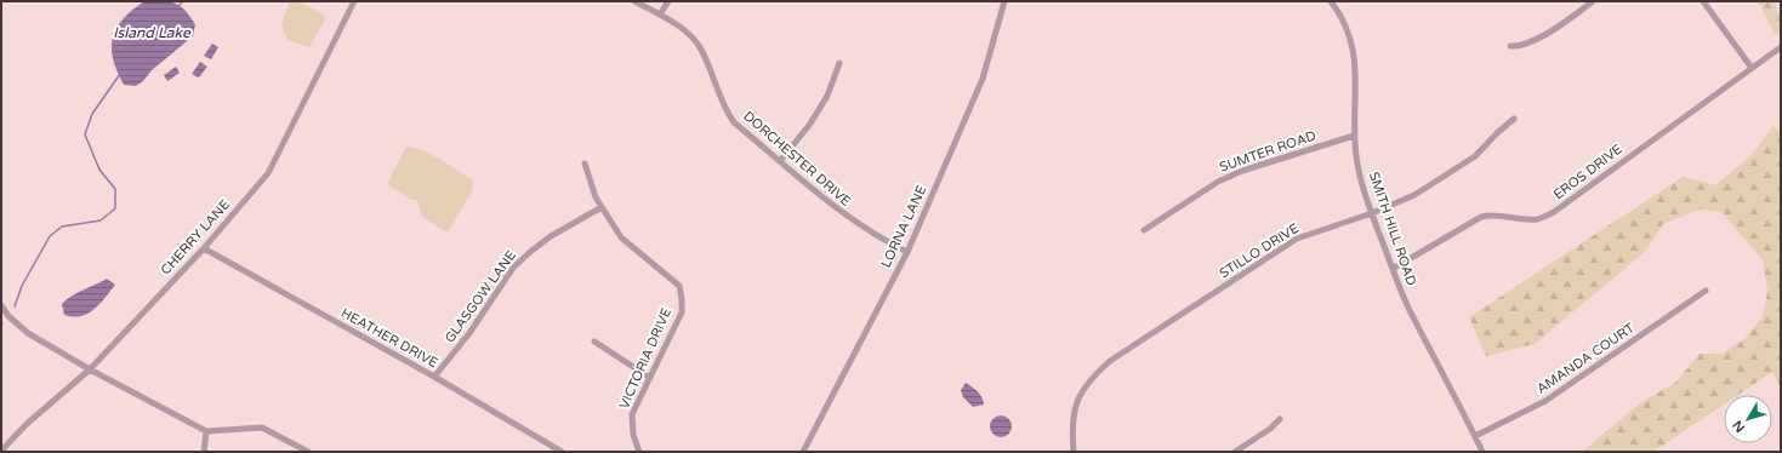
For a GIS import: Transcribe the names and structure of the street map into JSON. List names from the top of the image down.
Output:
{
  "streets": {
    "street": [
      "SUMTER ROAD",
      "DORCHESTER DRIVE",
      "EROS DRIVE",
      "LORNA LANE",
      "SMITH HILL ROAD",
      "CHERRY LANE",
      "STILLO DRIVE",
      "GLASGOW LANE",
      "HEATHER DRIVE",
      "VICTORIA DRIVE",
      "AMANDA COURT"
    ]
  },
  "crossings": [
    ["SUMTER ROAD", "SMITH HILL ROAD"],
    ["DORCHESTER DRIVE", "LORNA LANE"],
    ["EROS DRIVE", "SMITH HILL ROAD"],
    ["SMITH HILL ROAD", "STILLO DRIVE"],
    ["SMITH HILL ROAD", "AMANDA COURT"],
    ["CHERRY LANE", "HEATHER DRIVE"],
    ["GLASGOW LANE", "HEATHER DRIVE"],
    ["GLASGOW LANE", "VICTORIA DRIVE"]
  ],
  "water": ["Island Lake"],
  "north": "bottom left"
}
